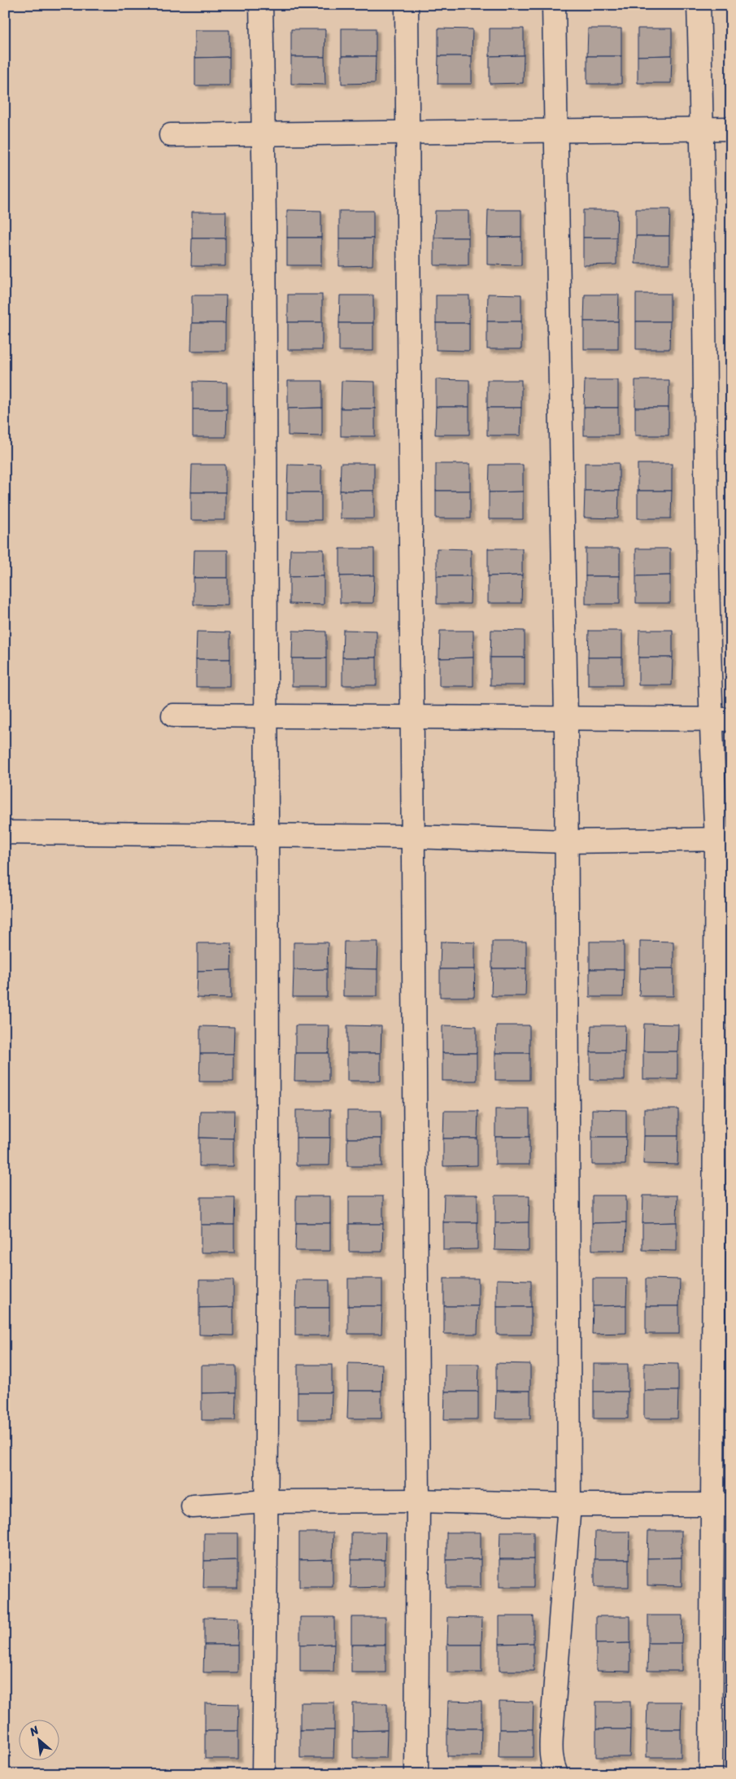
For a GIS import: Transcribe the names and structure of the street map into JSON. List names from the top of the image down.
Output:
{
  "north": "top left"
}
